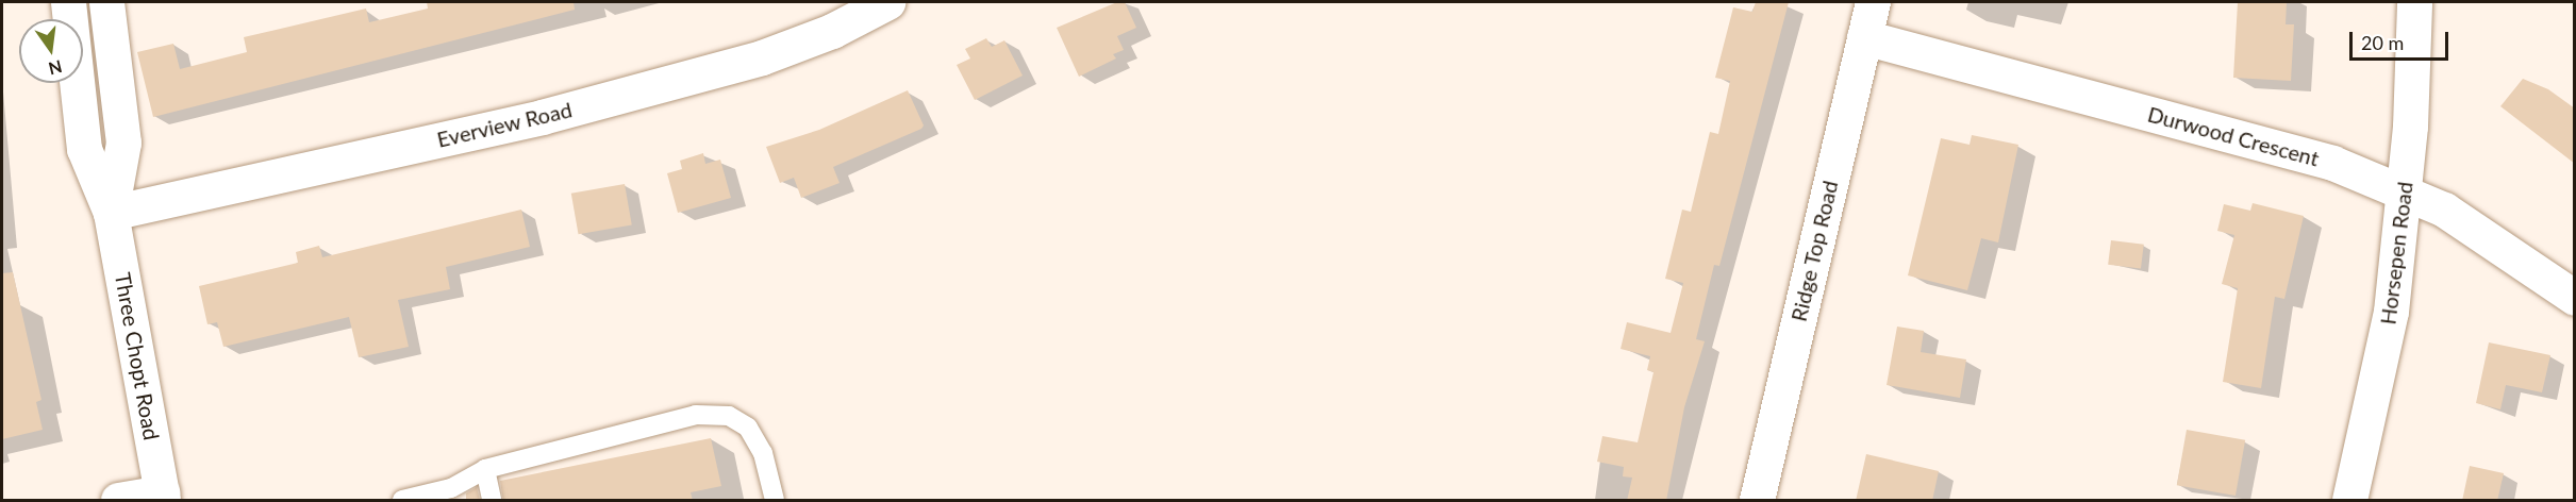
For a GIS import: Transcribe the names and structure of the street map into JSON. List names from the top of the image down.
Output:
{
  "streets": {
    "street": [
      "Everview Road",
      "Durwood Crescent",
      "Ridge Top Road",
      "Horsepen Road",
      "Three Chopt Road"
    ]
  },
  "crossings": [
    ["Everview Road", "Three Chopt Road"],
    ["Durwood Crescent", "Ridge Top Road"],
    ["Durwood Crescent", "Horsepen Road"]
  ],
  "scale_bar": "20 m",
  "north": "bottom"
}
